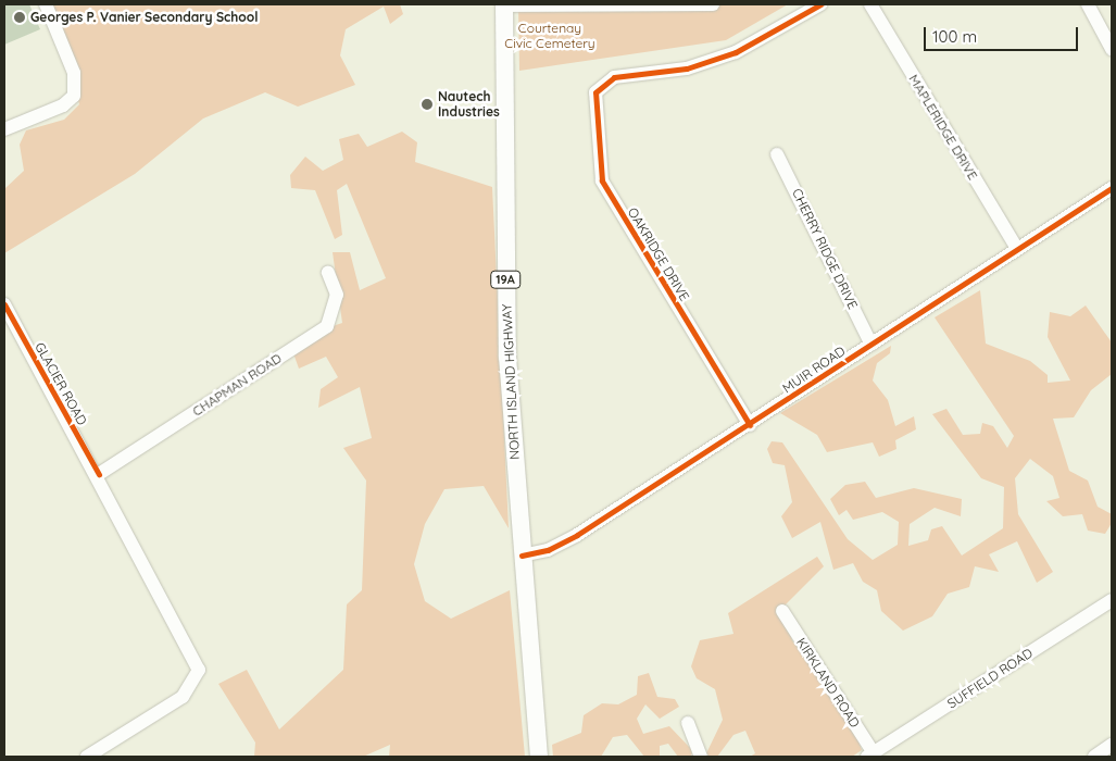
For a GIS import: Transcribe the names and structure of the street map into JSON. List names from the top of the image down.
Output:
{
  "streets": {
    "main road": ["19A", "NORTH ISLAND HIGHWAY"],
    "street": [
      "MAPLERIDGE DRIVE",
      "CHERRY RIDGE DRIVE",
      "OAKRIDGE DRIVE",
      "MUIR ROAD",
      "GLACIER ROAD",
      "CHAPMAN ROAD",
      "SUFFIELD ROAD",
      "KIRKLAND ROAD"
    ]
  },
  "crossings": [
    ["MAPLERIDGE DRIVE", "MUIR ROAD"],
    ["CHERRY RIDGE DRIVE", "MUIR ROAD"],
    ["OAKRIDGE DRIVE", "MUIR ROAD"],
    ["MUIR ROAD", "NORTH ISLAND HIGHWAY"],
    ["GLACIER ROAD", "CHAPMAN ROAD"],
    ["SUFFIELD ROAD", "KIRKLAND ROAD"]
  ],
  "parks": ["Courtenay Civic Cemetery"],
  "places": ["Georges P. Vanier Secondary School", "Nautech Industries"],
  "scale_bar": "100 m"
}
